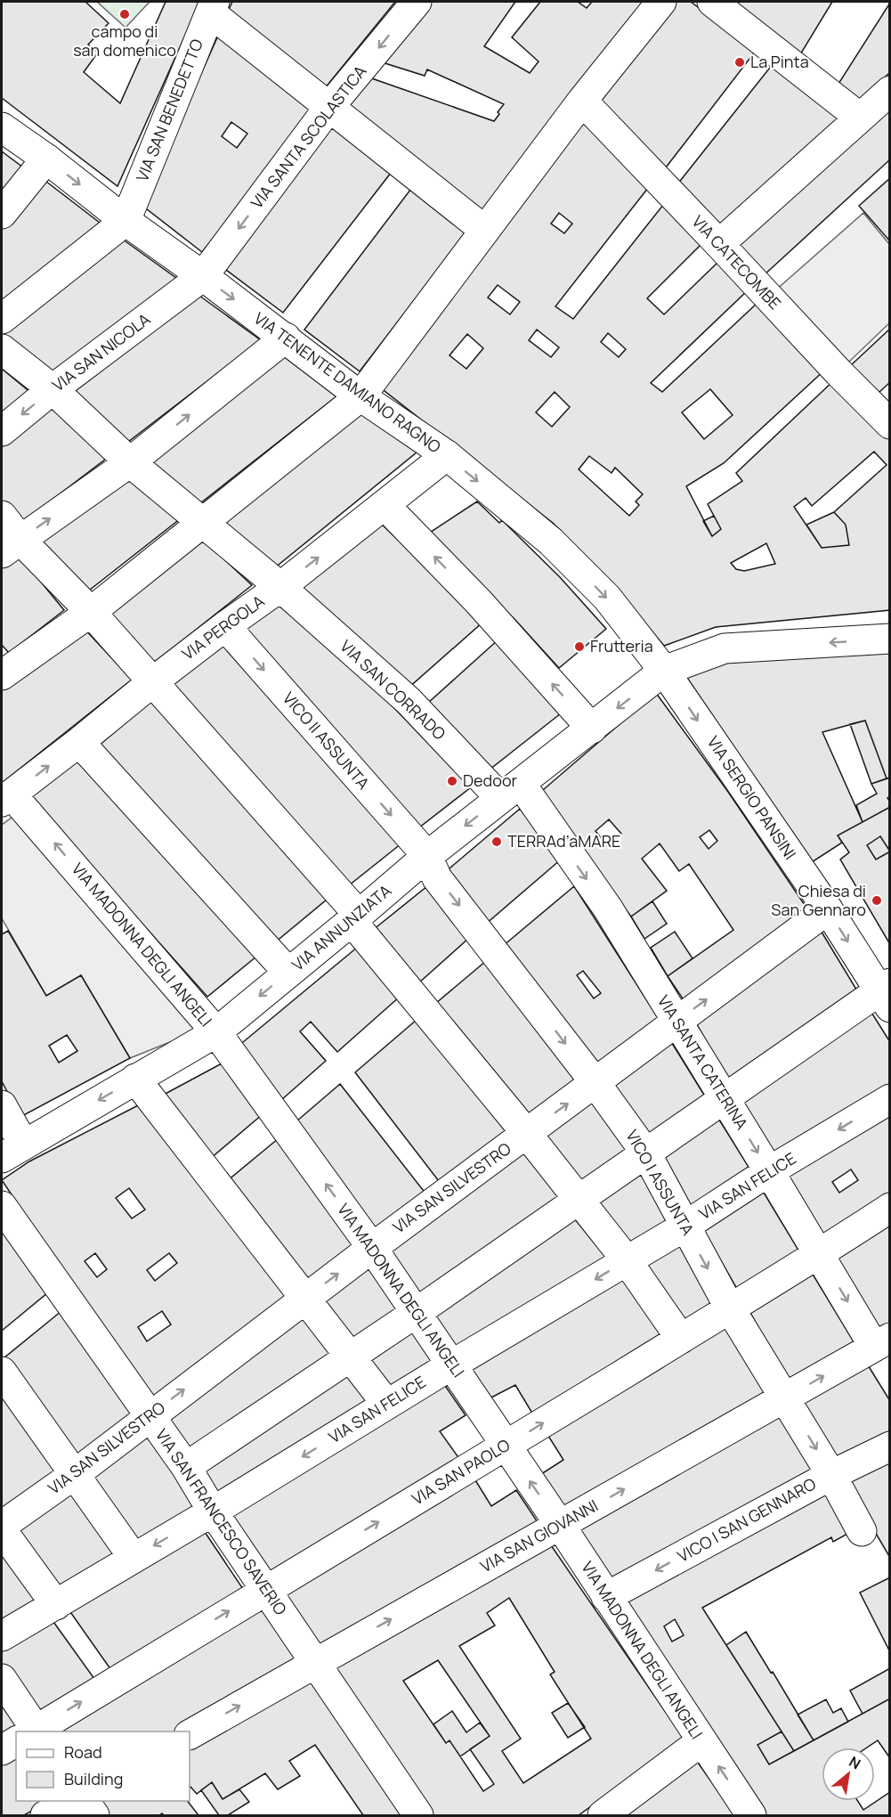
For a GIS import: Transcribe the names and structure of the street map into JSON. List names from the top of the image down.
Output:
{
  "streets": {
    "street": [
      "VIA SAN BENEDETTO",
      "VIA SANTA SCOLASTICA",
      "VIA CATECOMBE",
      "VIA SAN NICOLA",
      "VIA TENENTE DAMIANO RAGNO",
      "VIA PERGOLA",
      "VIA SAN CORRADO",
      "VICO II ASSUNTA",
      "VIA SERGIO PANSINI",
      "VIA ANNUNZIATA",
      "VIA MADONNA DEGLI ANGELI",
      "VIA SANTA CATERINA",
      "VICO I ASSUNTA",
      "VIA SAN FELICE",
      "VIA SAN SILVESTRO",
      "VIA SAN PAOLO",
      "VICO I SAN GENNARO",
      "VIA SAN FRANCESCO SAVERIO",
      "VIA SAN GIOVANNI"
    ]
  },
  "crossings": [
    ["VIA SAN BENEDETTO", "VIA TENENTE DAMIANO RAGNO"],
    ["VIA SANTA SCOLASTICA", "VIA SAN NICOLA"],
    ["VIA SANTA SCOLASTICA", "VIA TENENTE DAMIANO RAGNO"],
    ["VIA SAN NICOLA", "VIA TENENTE DAMIANO RAGNO"],
    ["VIA SAN NICOLA", "VIA SAN CORRADO"],
    ["VIA TENENTE DAMIANO RAGNO", "VIA PERGOLA"],
    ["VIA TENENTE DAMIANO RAGNO", "VIA SERGIO PANSINI"],
    ["VIA TENENTE DAMIANO RAGNO", "VIA ANNUNZIATA"],
    ["VIA PERGOLA", "VIA SAN CORRADO"],
    ["VIA PERGOLA", "VICO II ASSUNTA"],
    ["VIA PERGOLA", "VIA MADONNA DEGLI ANGELI"],
    ["VIA SAN CORRADO", "VIA ANNUNZIATA"],
    ["VIA SAN CORRADO", "VIA SANTA CATERINA"],
    ["VICO II ASSUNTA", "VIA ANNUNZIATA"],
    ["VICO II ASSUNTA", "VICO I ASSUNTA"],
    ["VIA SERGIO PANSINI", "VIA ANNUNZIATA"],
    ["VIA SERGIO PANSINI", "VIA SAN SILVESTRO"],
    ["VIA ANNUNZIATA", "VIA MADONNA DEGLI ANGELI"],
    ["VIA ANNUNZIATA", "VIA SANTA CATERINA"],
    ["VIA ANNUNZIATA", "VICO I ASSUNTA"],
    ["VIA MADONNA DEGLI ANGELI", "VIA SAN FELICE"],
    ["VIA MADONNA DEGLI ANGELI", "VIA SAN SILVESTRO"],
    ["VIA MADONNA DEGLI ANGELI", "VIA SAN PAOLO"],
    ["VIA MADONNA DEGLI ANGELI", "VICO I SAN GENNARO"],
    ["VIA MADONNA DEGLI ANGELI", "VIA SAN GIOVANNI"],
    ["VIA SANTA CATERINA", "VIA SAN FELICE"],
    ["VIA SANTA CATERINA", "VIA SAN SILVESTRO"],
    ["VIA SANTA CATERINA", "VIA SAN PAOLO"],
    ["VIA SANTA CATERINA", "VIA SAN GIOVANNI"],
    ["VICO I ASSUNTA", "VIA SAN FELICE"],
    ["VICO I ASSUNTA", "VIA SAN SILVESTRO"],
    ["VICO I ASSUNTA", "VIA SAN PAOLO"],
    ["VICO I ASSUNTA", "VICO I SAN GENNARO"],
    ["VICO I ASSUNTA", "VIA SAN GIOVANNI"],
    ["VIA SAN FELICE", "VIA SAN FRANCESCO SAVERIO"],
    ["VIA SAN SILVESTRO", "VIA SAN FRANCESCO SAVERIO"],
    ["VIA SAN PAOLO", "VIA SAN FRANCESCO SAVERIO"],
    ["VIA SAN FRANCESCO SAVERIO", "VIA SAN GIOVANNI"]
  ],
  "one_way": ["VIA SERGIO PANSINI", "VIA ANNUNZIATA", "VICO I SAN GENNARO"],
  "places": [
    "campo di san domenico",
    "La Pinta",
    "Frutteria",
    "Dedoor",
    "TERRAd’aMARE",
    "Chiesa di San Gennaro"
  ],
  "legend": ["Road", "Building"],
  "north": "top right"
}
